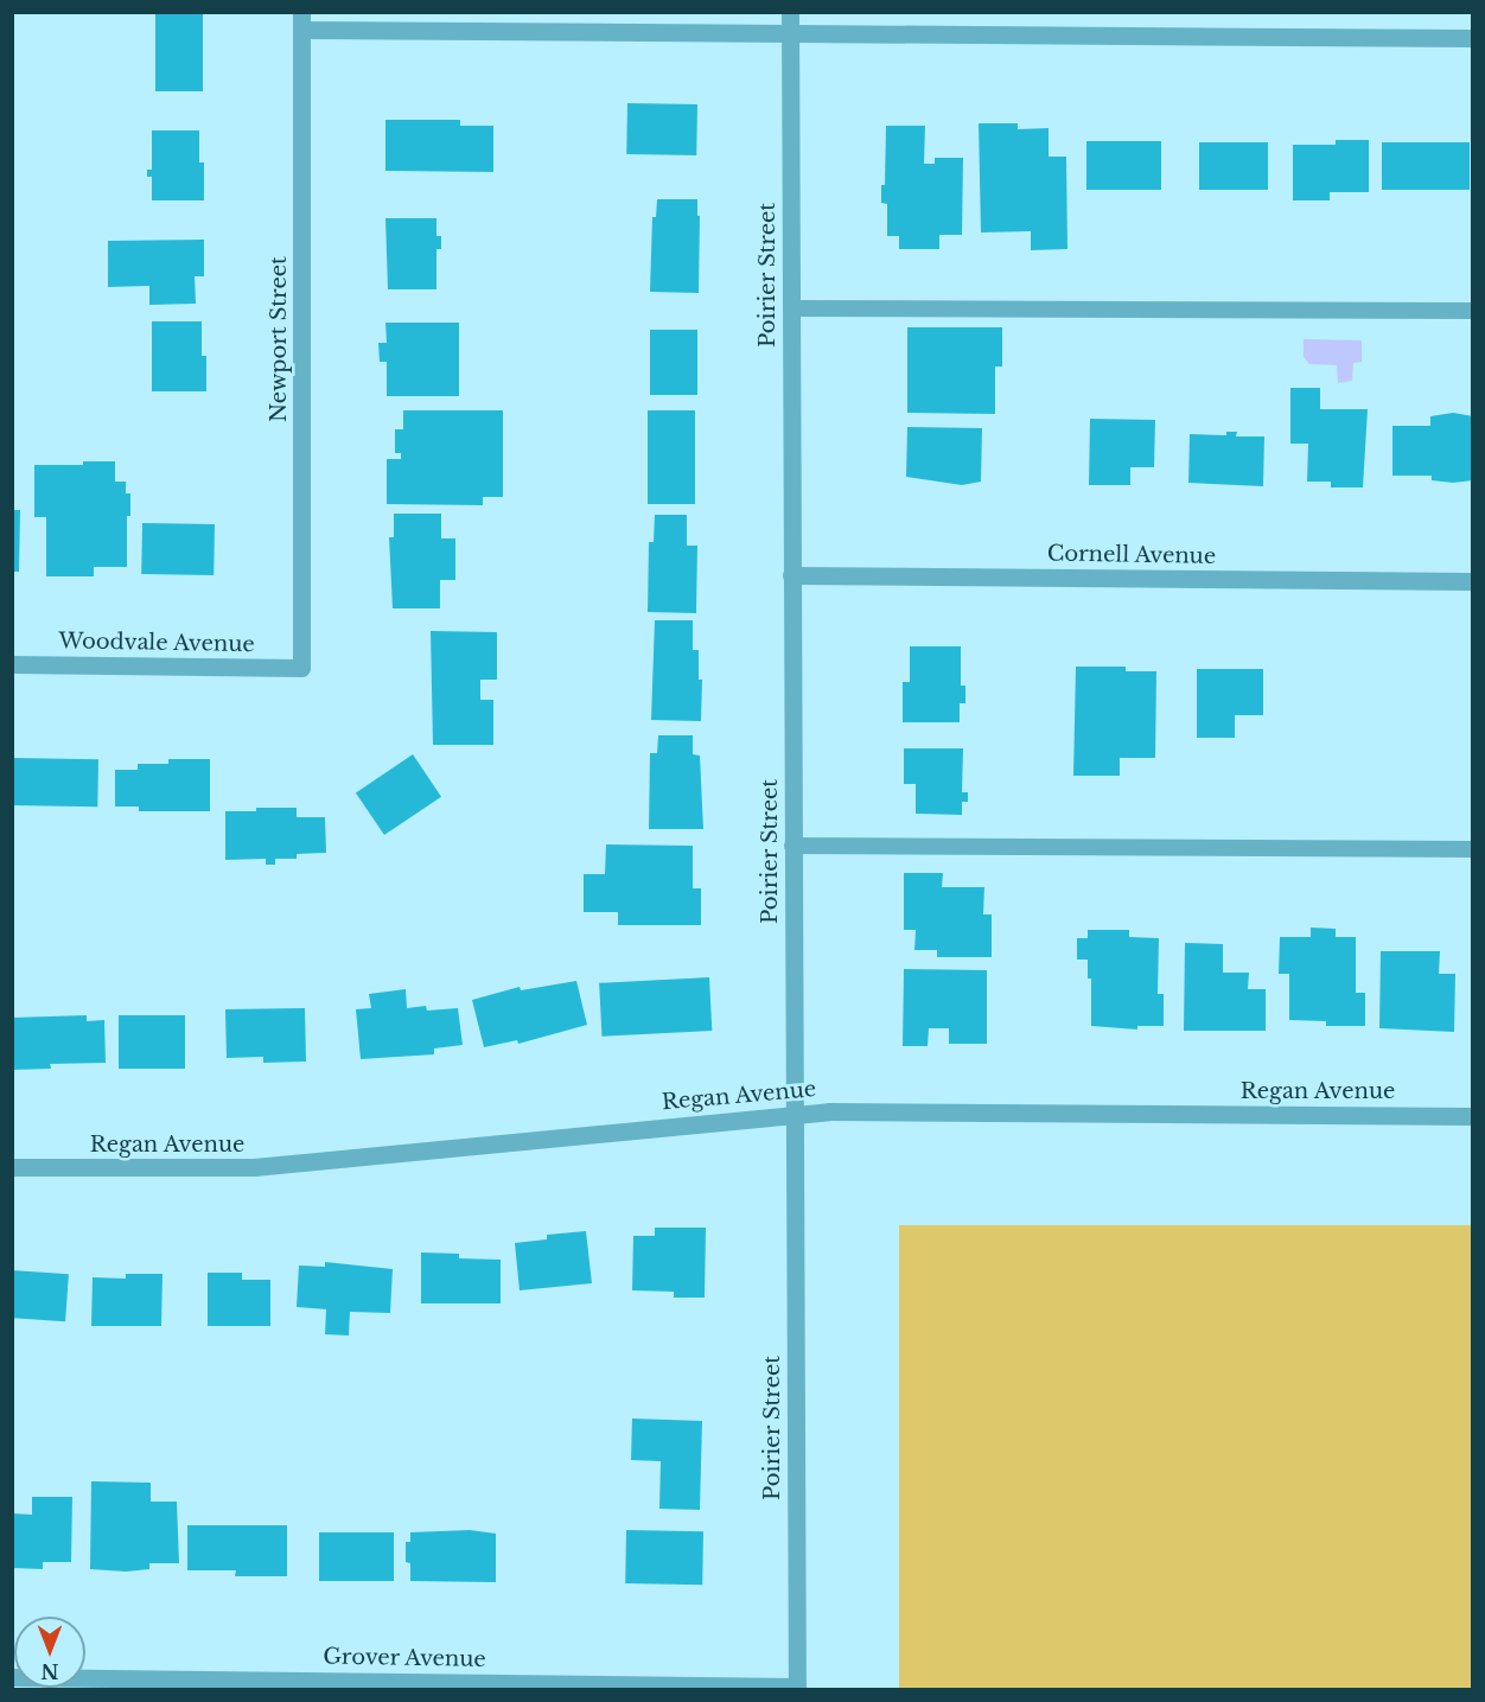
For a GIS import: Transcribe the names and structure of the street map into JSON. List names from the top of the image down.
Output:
{
  "streets": {
    "street": [
      "Poirier Street",
      "Newport Street",
      "Cornell Avenue",
      "Woodvale Avenue",
      "Regan Avenue",
      "Grover Avenue"
    ]
  },
  "crossings": [
    ["Poirier Street", "Cornell Avenue"],
    ["Poirier Street", "Regan Avenue"],
    ["Poirier Street", "Grover Avenue"],
    ["Newport Street", "Woodvale Avenue"]
  ],
  "north": "bottom"
}
